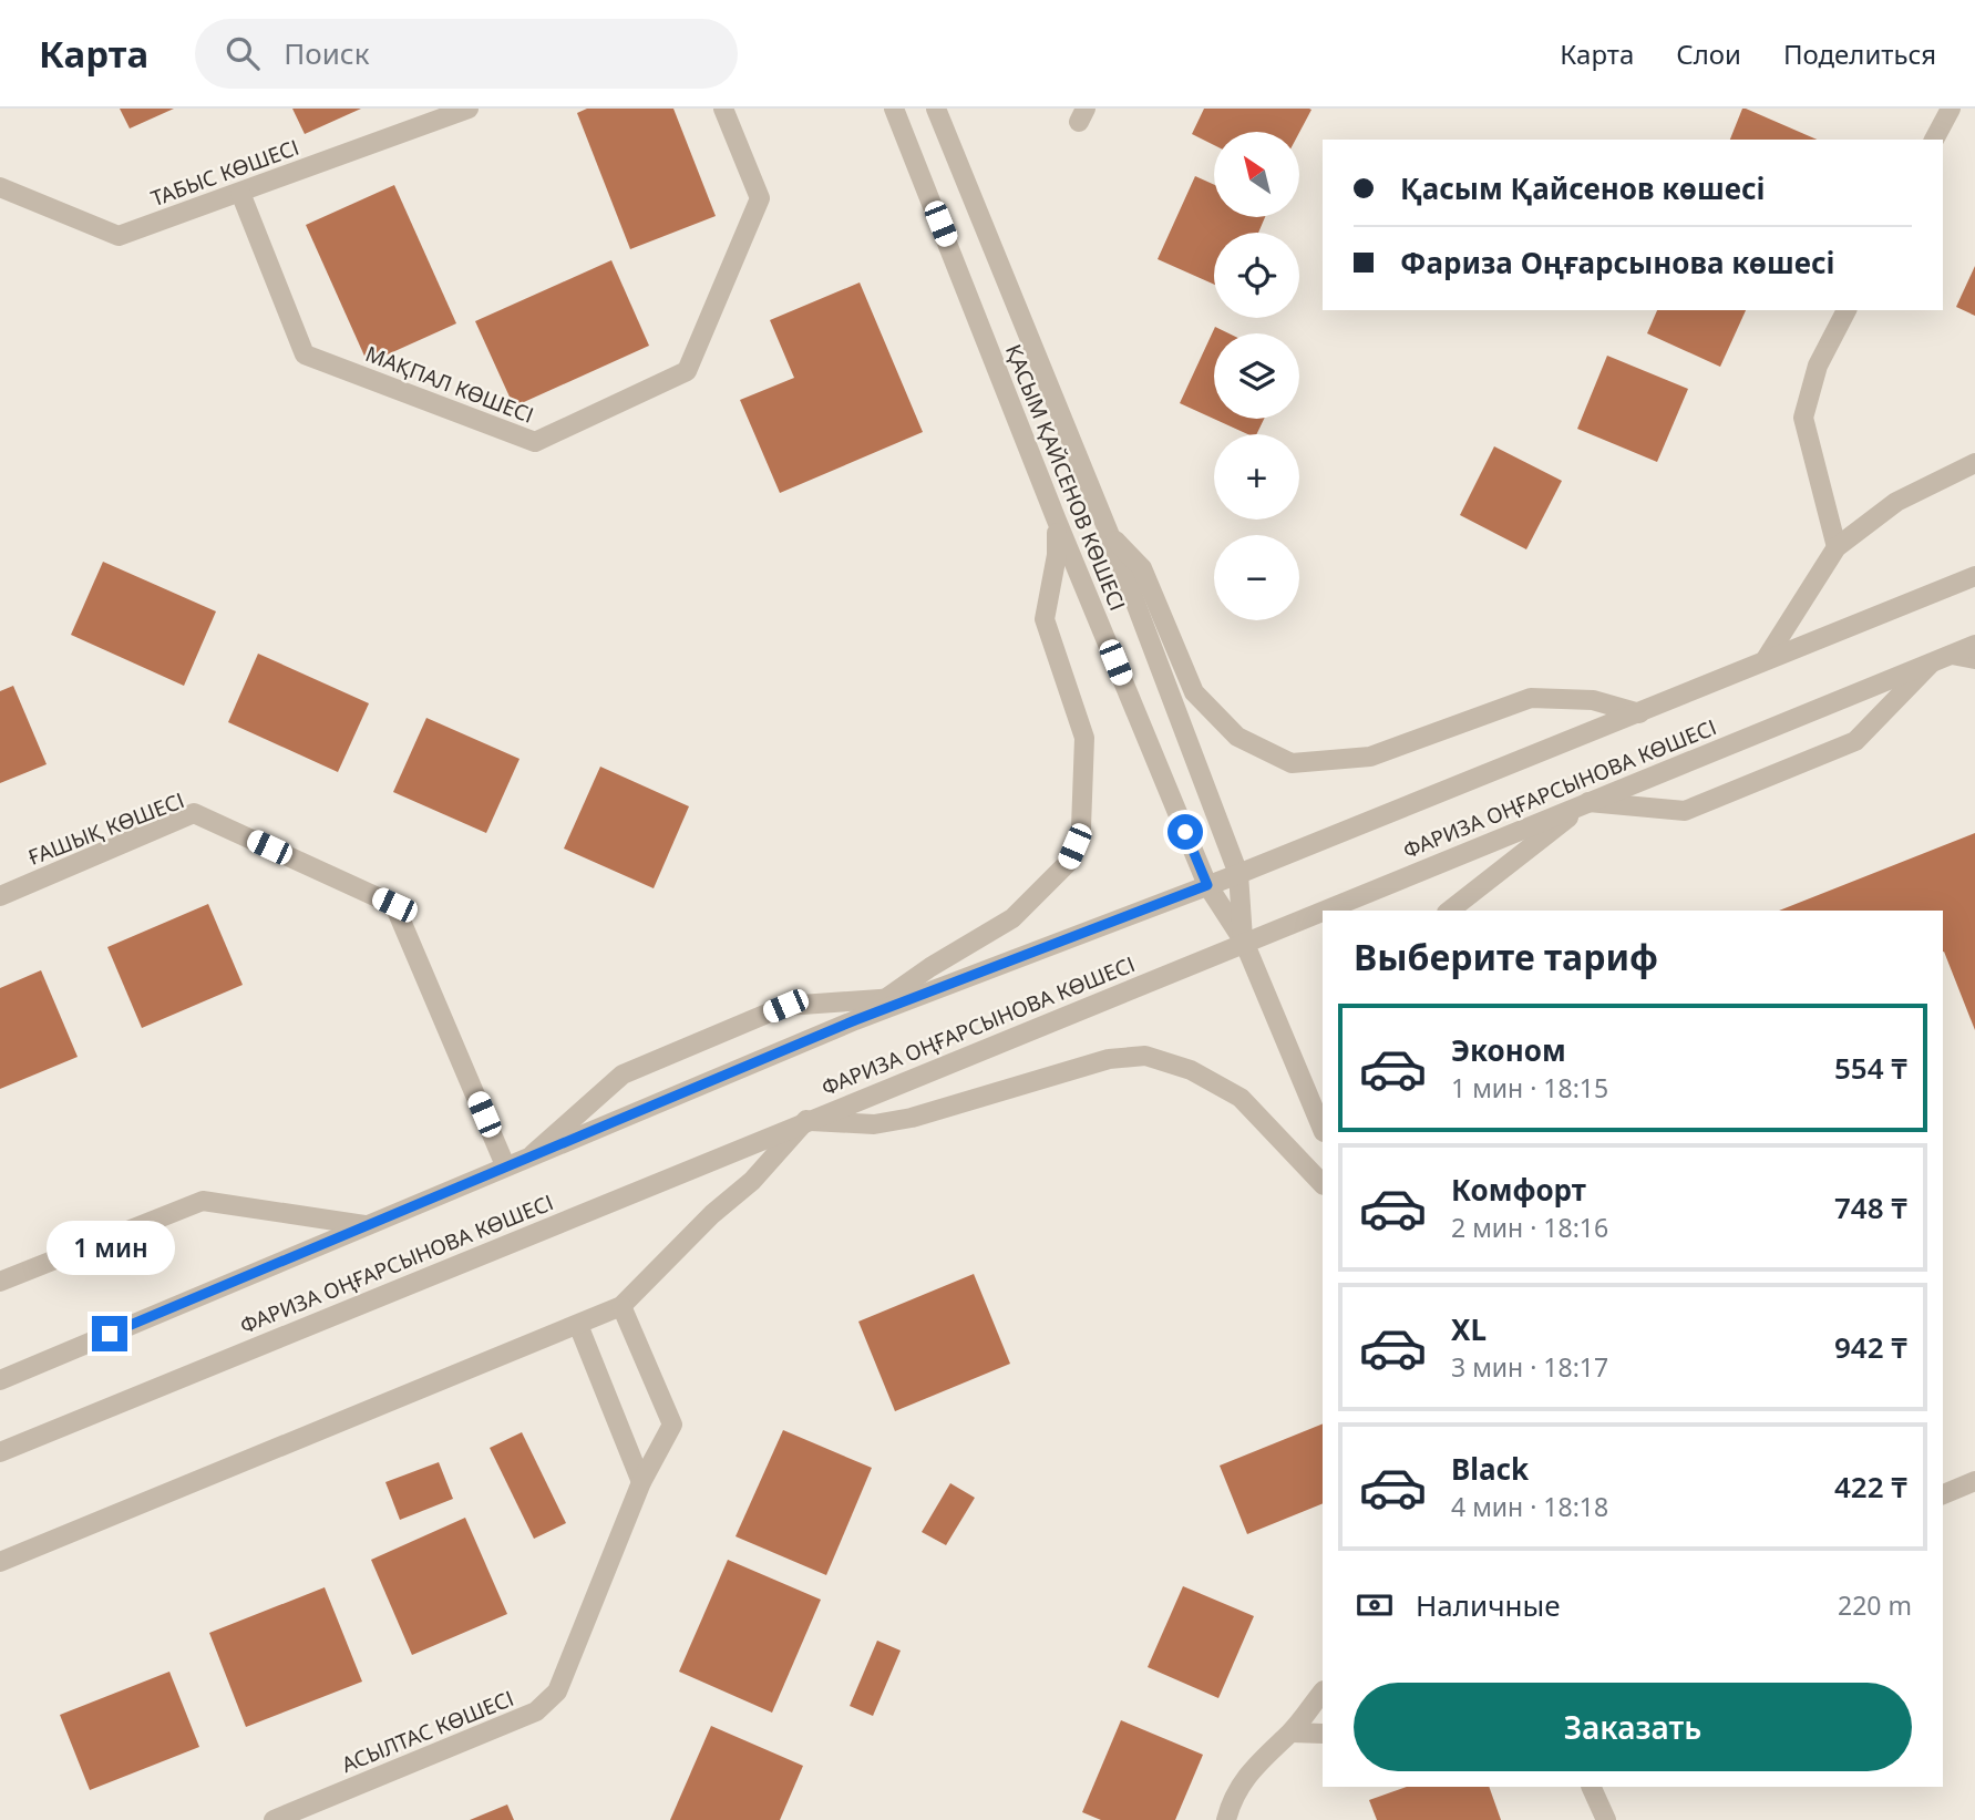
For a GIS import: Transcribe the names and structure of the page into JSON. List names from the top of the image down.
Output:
{
  "streets": {
    "street": [
      "ТАБЫС КӨШЕСІ",
      "МАҚПАЛ КӨШЕСІ",
      "ҚАСЫМ ҚАЙСЕНОВ КӨШЕСІ",
      "ФАРИЗА ОҢҒАРСЫНОВА КӨШЕСІ",
      "ҒАШЫҚ КӨШЕСІ",
      "АСЫЛТАС КӨШЕСІ"
    ]
  },
  "crossings": [
    ["ТАБЫС КӨШЕСІ", "МАҚПАЛ КӨШЕСІ"],
    ["ҚАСЫМ ҚАЙСЕНОВ КӨШЕСІ", "ФАРИЗА ОҢҒАРСЫНОВА КӨШЕСІ"],
    ["ФАРИЗА ОҢҒАРСЫНОВА КӨШЕСІ", "ҒАШЫҚ КӨШЕСІ"]
  ],
  "north": "top left",
  "page": {
    "header": "Карта",
    "search": "Поиск",
    "nav": ["Карта", "Слои", "Поделиться"],
    "map_buttons": ["+", "−"],
    "banner": ["Қасым Қайсенов көшесі", "Фариза Оңғарсынова көшесі"],
    "heading": "Выберите тариф",
    "list": [
      {
        "name": "Эконом",
        "note": "1 мин · 18:15",
        "value": "554 ₸"
      },
      {
        "name": "Комфорт",
        "note": "2 мин · 18:16",
        "value": "748 ₸"
      },
      {
        "name": "XL",
        "note": "3 мин · 18:17",
        "value": "942 ₸"
      },
      {
        "name": "Black",
        "note": "4 мин · 18:18",
        "value": "422 ₸"
      }
    ],
    "bubble": "1 мин",
    "pay": ["Наличные", "220 m"],
    "buttons": "Заказать"
  }
}
